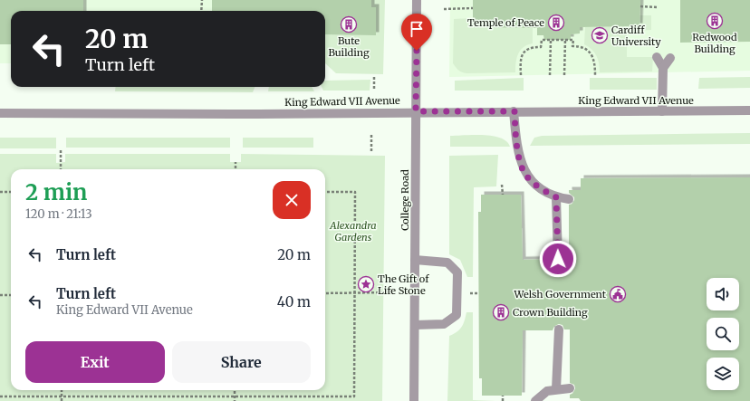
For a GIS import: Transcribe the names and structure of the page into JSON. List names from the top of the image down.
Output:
{
  "streets": {
    "street": ["King Edward VII Avenue", "College Road"]
  },
  "crossings": [
    ["King Edward VII Avenue", "College Road"]
  ],
  "parks": ["Alexandra Gardens"],
  "places": {
    "building": [
      "Redwood Building",
      "Temple of Peace",
      "Bute Building",
      "Crown Building"
    ],
    "school or university": ["Cardiff University"],
    "place": ["The Gift of Life Stone"],
    "public building": ["Welsh Government"]
  },
  "page": {
    "turn": ["20 m", "Turn left"],
    "heading": ["2 min", "120 m · 21:13"],
    "list": [
      {
        "name": "Turn left",
        "value": "20 m"
      },
      {
        "name": "Turn left",
        "note": "King Edward VII Avenue",
        "value": "40 m"
      }
    ],
    "buttons": ["Exit", "Share"]
  }
}
